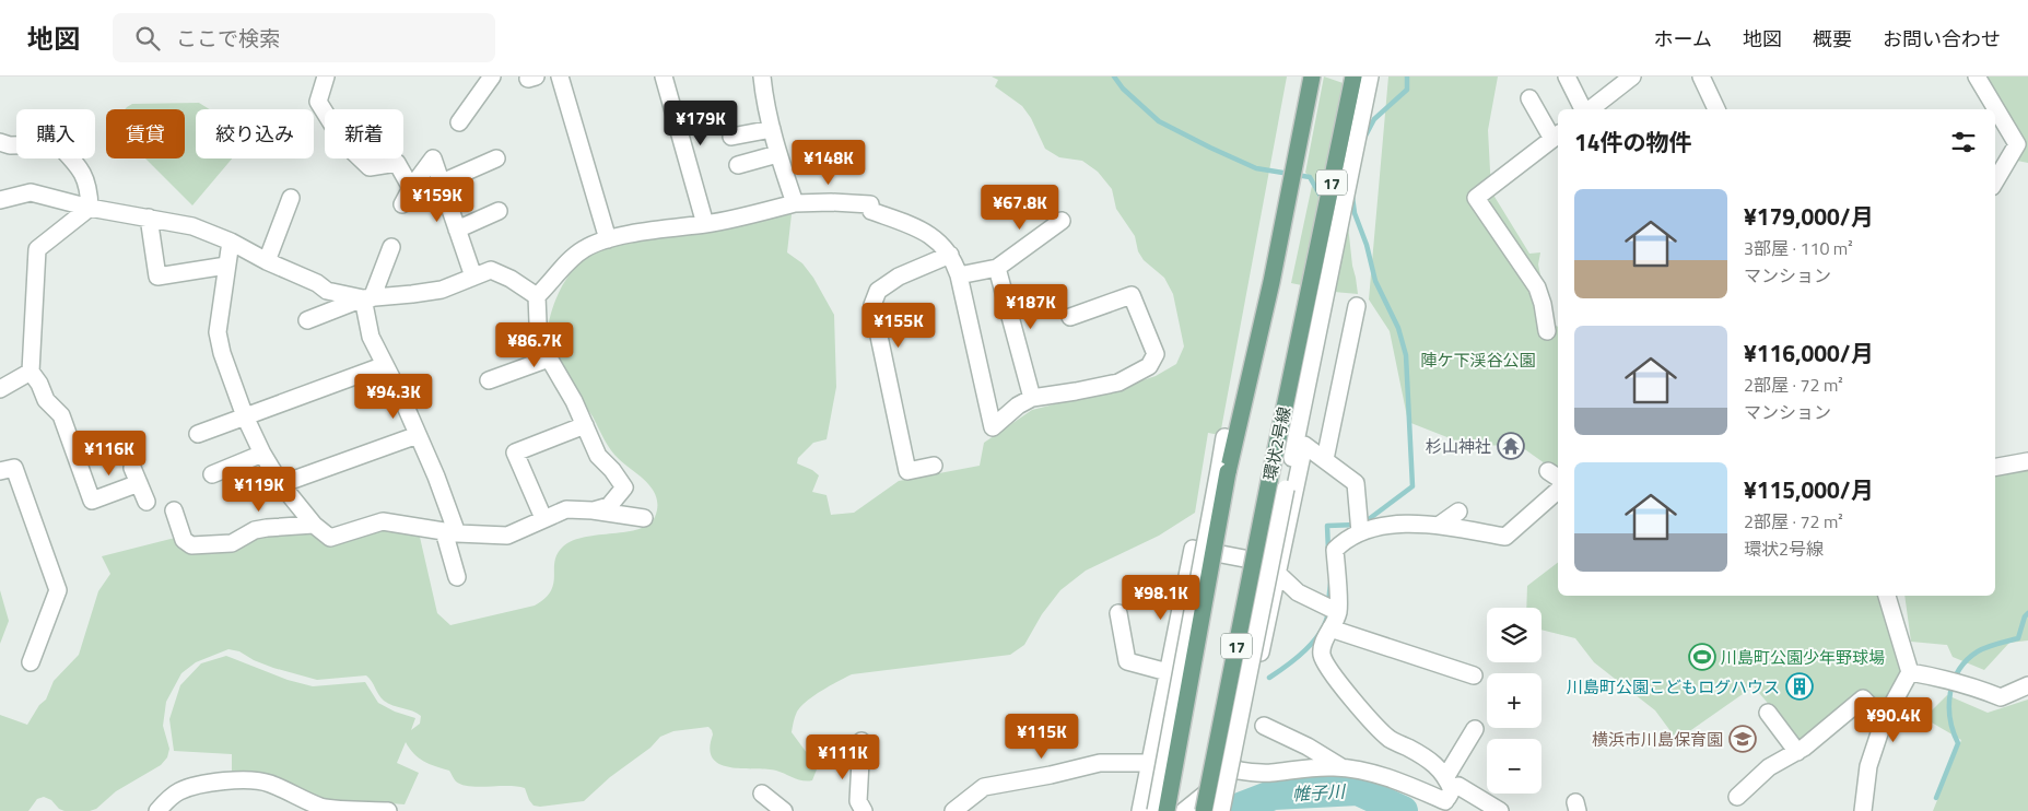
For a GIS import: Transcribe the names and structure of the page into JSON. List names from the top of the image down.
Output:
{
  "streets": {
    "main road": ["17", "環状2号線"]
  },
  "water": ["帷子川"],
  "parks": ["陣ケ下渓谷公園"],
  "places": {
    "temple": ["杉山神社"],
    "sports": ["川島町公園少年野球場"],
    "building": ["川島町公園こどもログハウス"],
    "school or university": ["横浜市川島保育園"]
  },
  "page": {
    "header": "地図",
    "search": "ここで検索",
    "nav": [
      "ホーム",
      "地図",
      "概要",
      "お問い合わせ"
    ],
    "price": [
      "¥179K",
      "¥148K",
      "¥159K",
      "¥67.8K",
      "¥187K",
      "¥155K",
      "¥86.7K",
      "¥94.3K",
      "¥116K",
      "¥119K",
      "¥98.1K",
      "¥90.4K",
      "¥115K",
      "¥111K"
    ],
    "chip": [
      "購入",
      "賃貸",
      "絞り込み",
      "新着"
    ],
    "heading": "14件の物件",
    "list": [
      {
        "name": "¥179,000/月",
        "note": "3部屋 · 110 m² · マンション"
      },
      {
        "name": "¥116,000/月",
        "note": "2部屋 · 72 m² · マンション"
      },
      {
        "name": "¥115,000/月",
        "note": "2部屋 · 72 m² · 環状2号線"
      }
    ],
    "map_buttons": ["+", "−"]
  }
}
